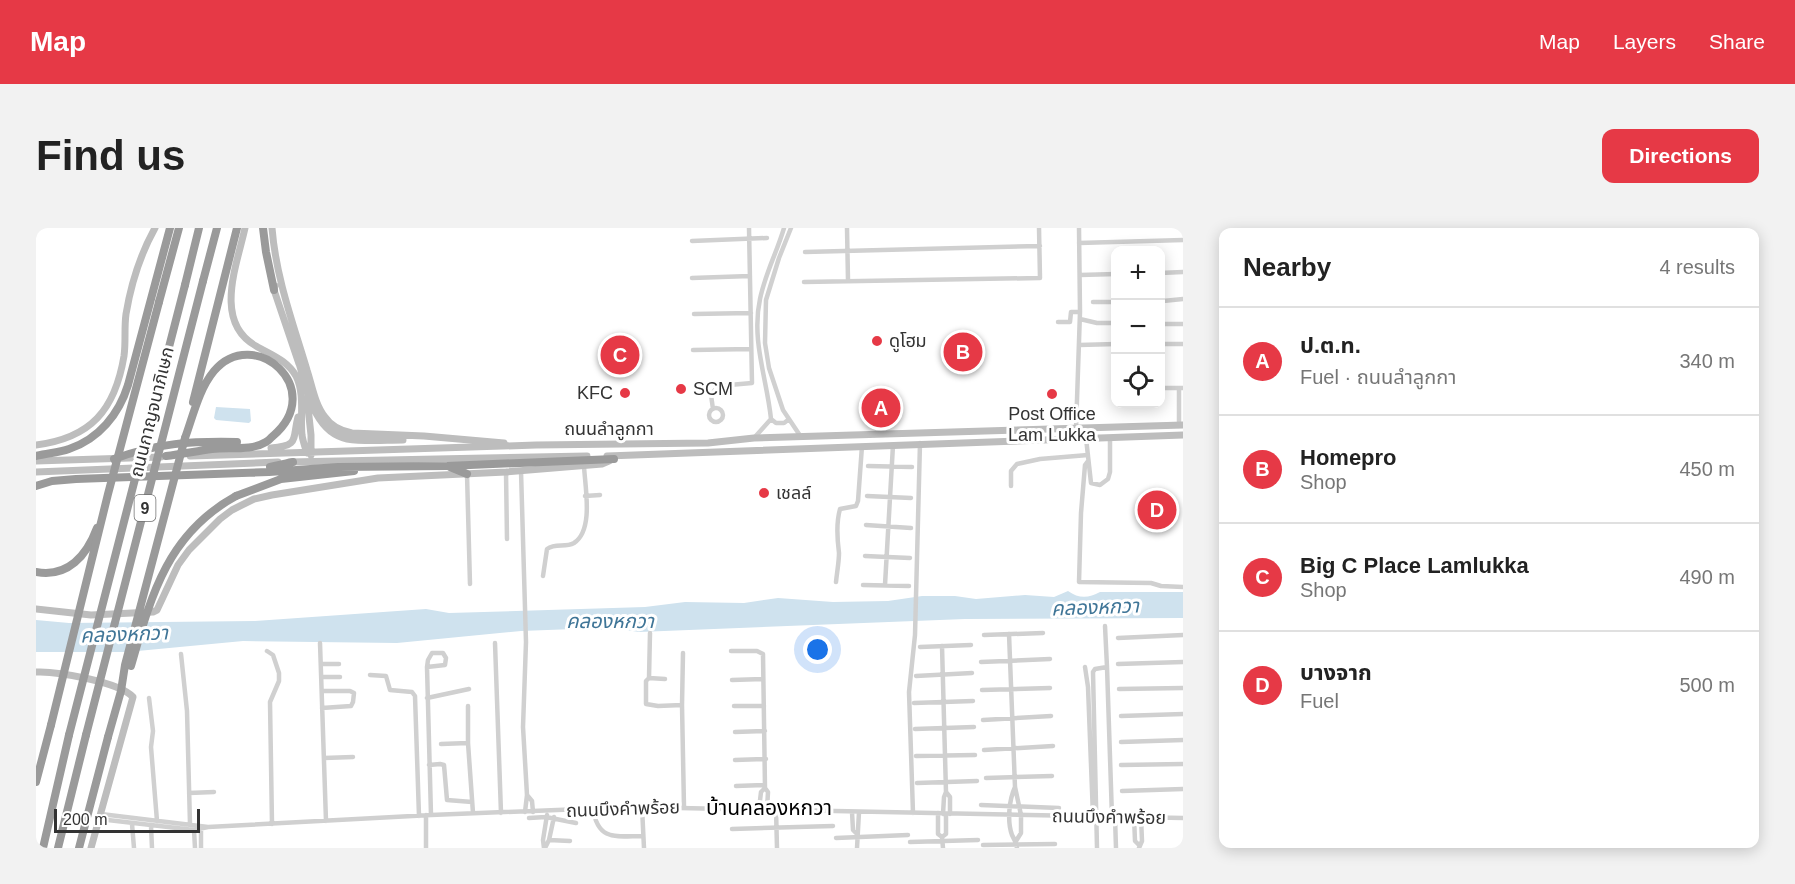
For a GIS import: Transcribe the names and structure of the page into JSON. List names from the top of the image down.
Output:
{
  "streets": {
    "highway": ["ถนนกาญจนาภิเษก", "9"],
    "main road": ["ถนนลำลูกกา"],
    "street": ["ถนนบึงคำพร้อย"]
  },
  "districts": ["บ้านคลองหกวา"],
  "water": ["คลองหกวา"],
  "places": [
    "ดูโฮม",
    "SCM",
    "KFC",
    "Post Office Lam Lukka",
    "เชลล์"
  ],
  "scale_bar": "200 m",
  "page": {
    "header": "Map",
    "nav": ["Map", "Layers", "Share"],
    "buttons": "Directions",
    "title": "Find us",
    "heading": ["Nearby", "4 results"],
    "map_buttons": ["+", "−"],
    "list": [
      {
        "mark": "A",
        "name": "ป.ต.ท.",
        "note": "Fuel · ถนนลำลูกกา",
        "value": "340 m"
      },
      {
        "mark": "B",
        "name": "Homepro",
        "note": "Shop",
        "value": "450 m"
      },
      {
        "mark": "C",
        "name": "Big C Place Lamlukka",
        "note": "Shop",
        "value": "490 m"
      },
      {
        "mark": "D",
        "name": "บางจาก",
        "note": "Fuel",
        "value": "500 m"
      }
    ],
    "pins": [
      "B",
      "C",
      "A",
      "D"
    ],
    "scale": "200 m"
  }
}
